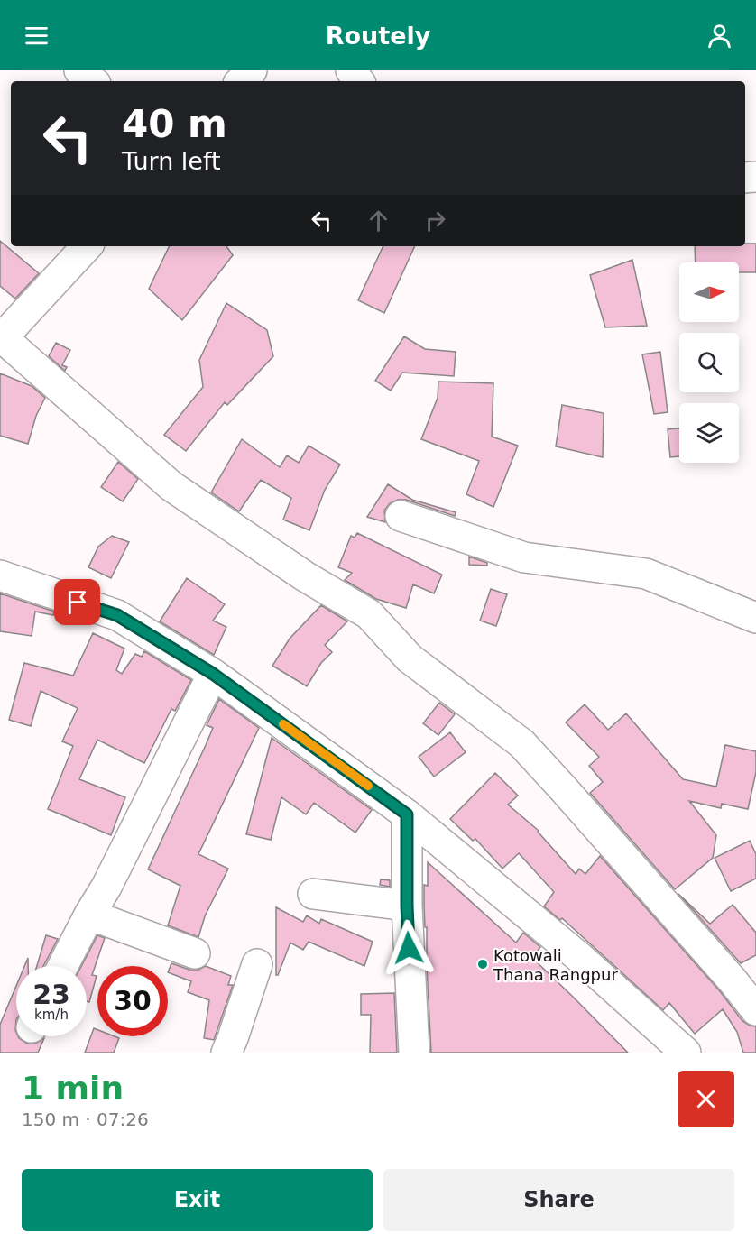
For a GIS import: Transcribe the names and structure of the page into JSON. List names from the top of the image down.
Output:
{
  "places": ["Kotowali Thana Rangpur"],
  "north": "right",
  "page": {
    "header": "Routely",
    "turn": ["40 m", "Turn left"],
    "speed": "23 km/h",
    "limit": "30",
    "heading": ["1 min", "150 m · 07:26"],
    "buttons": ["Exit", "Share"]
  }
}
